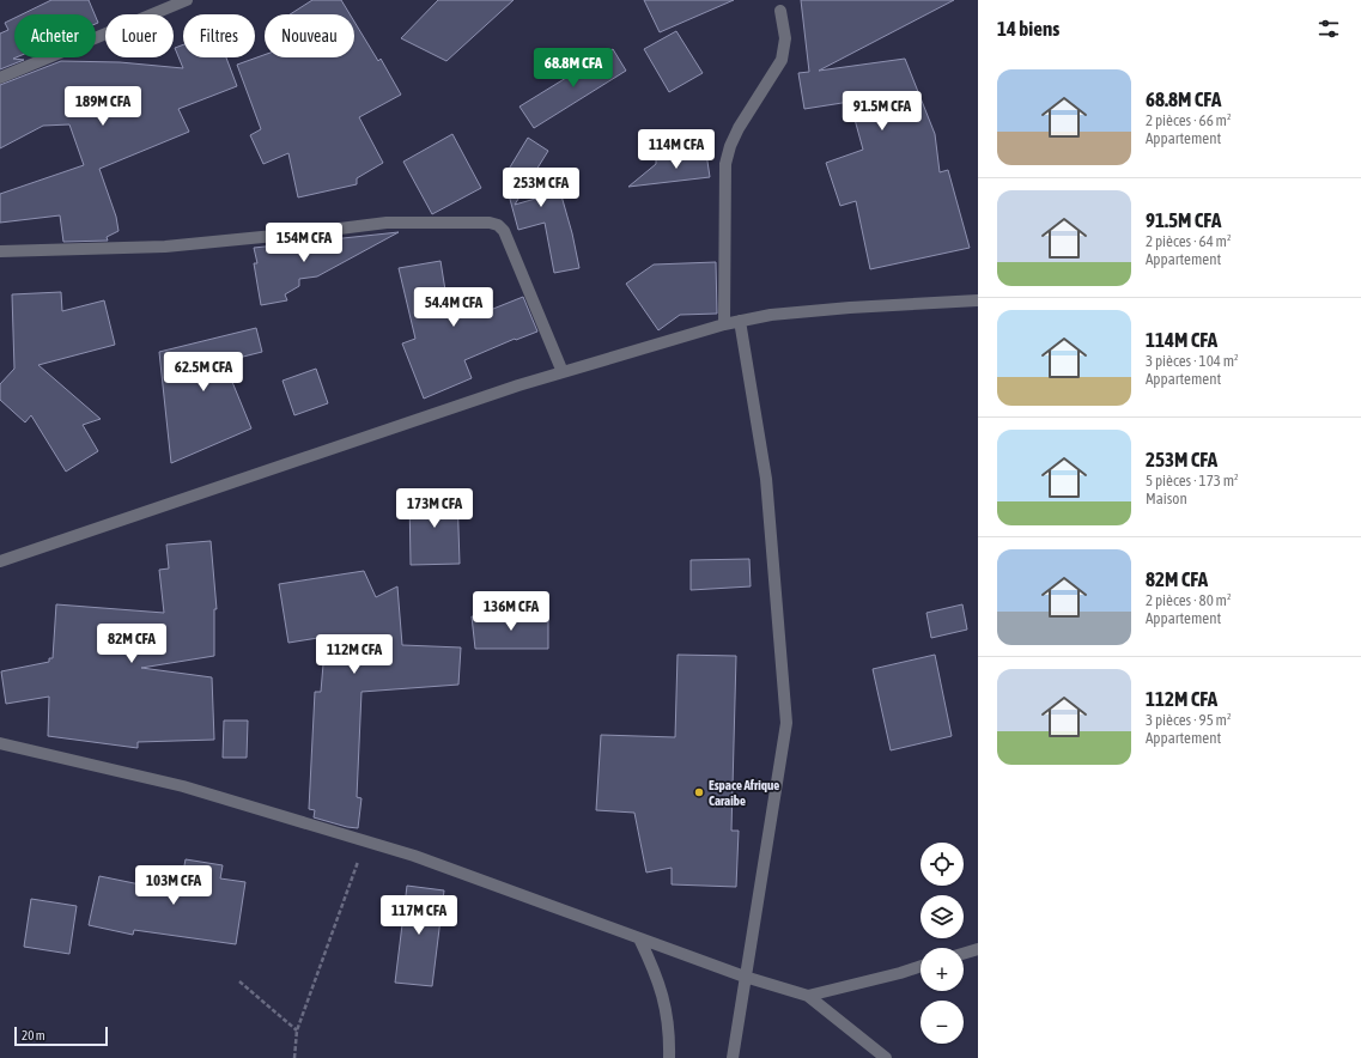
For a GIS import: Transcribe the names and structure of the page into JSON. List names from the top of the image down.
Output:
{
  "places": ["Espace Afrique Caraibe"],
  "scale_bar": "20 m",
  "page": {
    "heading": "14 biens",
    "chip": [
      "Acheter",
      "Louer",
      "Filtres",
      "Nouveau"
    ],
    "price": [
      "68.8M CFA",
      "189M CFA",
      "91.5M CFA",
      "114M CFA",
      "253M CFA",
      "154M CFA",
      "54.4M CFA",
      "62.5M CFA",
      "173M CFA",
      "136M CFA",
      "82M CFA",
      "112M CFA",
      "103M CFA",
      "117M CFA"
    ],
    "list": [
      {
        "name": "68.8M CFA",
        "note": "2 pièces · 66 m² · Appartement"
      },
      {
        "name": "91.5M CFA",
        "note": "2 pièces · 64 m² · Appartement"
      },
      {
        "name": "114M CFA",
        "note": "3 pièces · 104 m² · Appartement"
      },
      {
        "name": "253M CFA",
        "note": "5 pièces · 173 m² · Maison"
      },
      {
        "name": "82M CFA",
        "note": "2 pièces · 80 m² · Appartement"
      },
      {
        "name": "112M CFA",
        "note": "3 pièces · 95 m² · Appartement"
      }
    ],
    "map_buttons": ["+", "−"],
    "scale": "20 m"
  }
}
